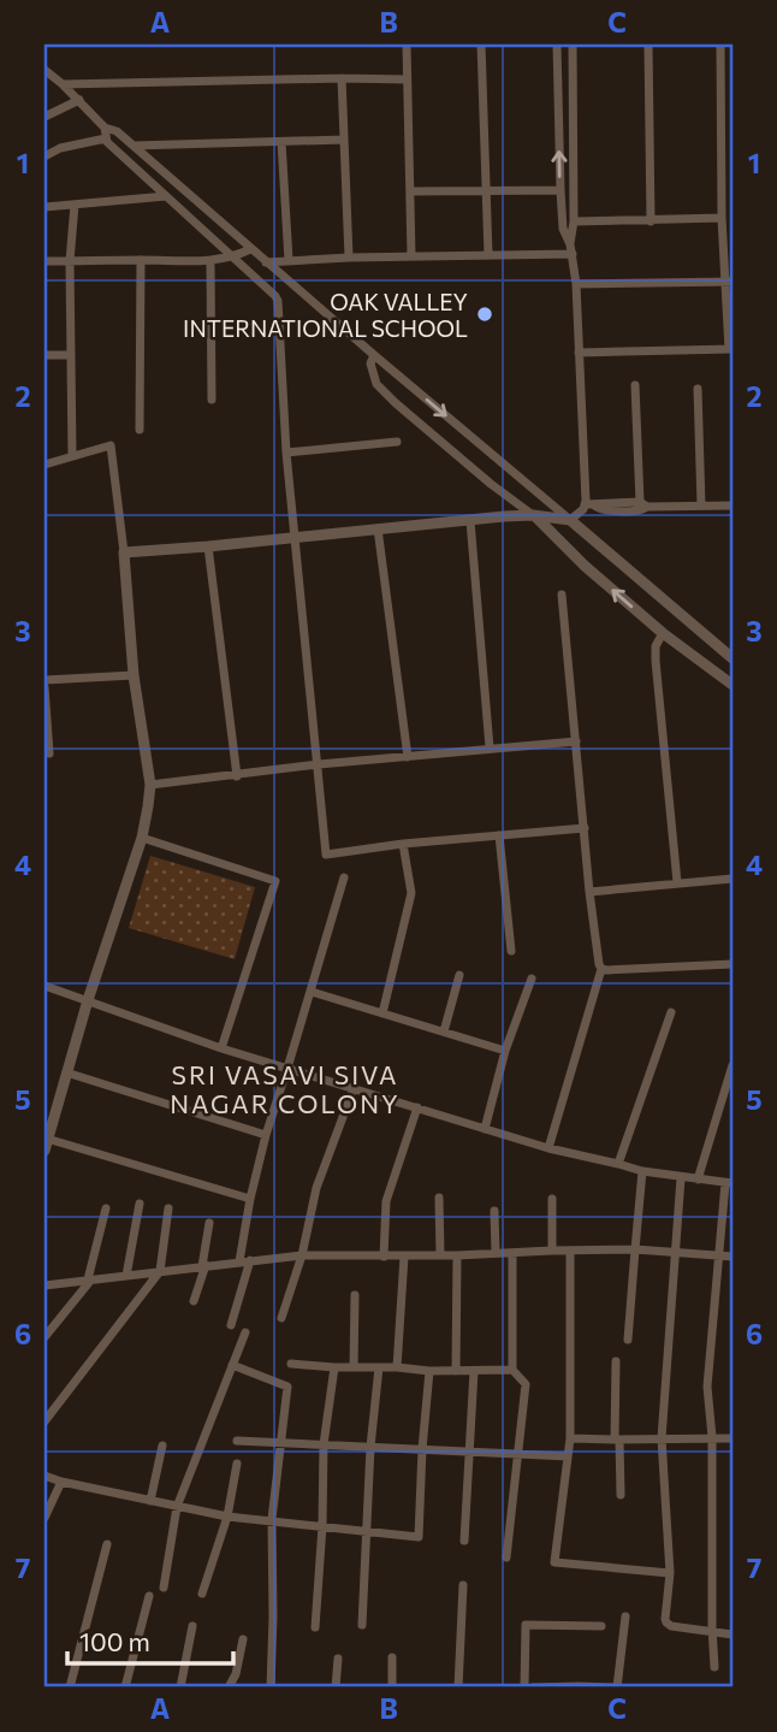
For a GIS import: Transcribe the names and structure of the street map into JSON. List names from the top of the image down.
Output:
{
  "districts": ["SRI VASAVI SIVA NAGAR COLONY"],
  "places": ["OAK VALLEY INTERNATIONAL SCHOOL"],
  "scale_bar": "100 m",
  "grid": {
    "columns": ["A", "B", "C"],
    "rows": [
      "1",
      "2",
      "3",
      "4",
      "5",
      "6",
      "7"
    ]
  }
}
